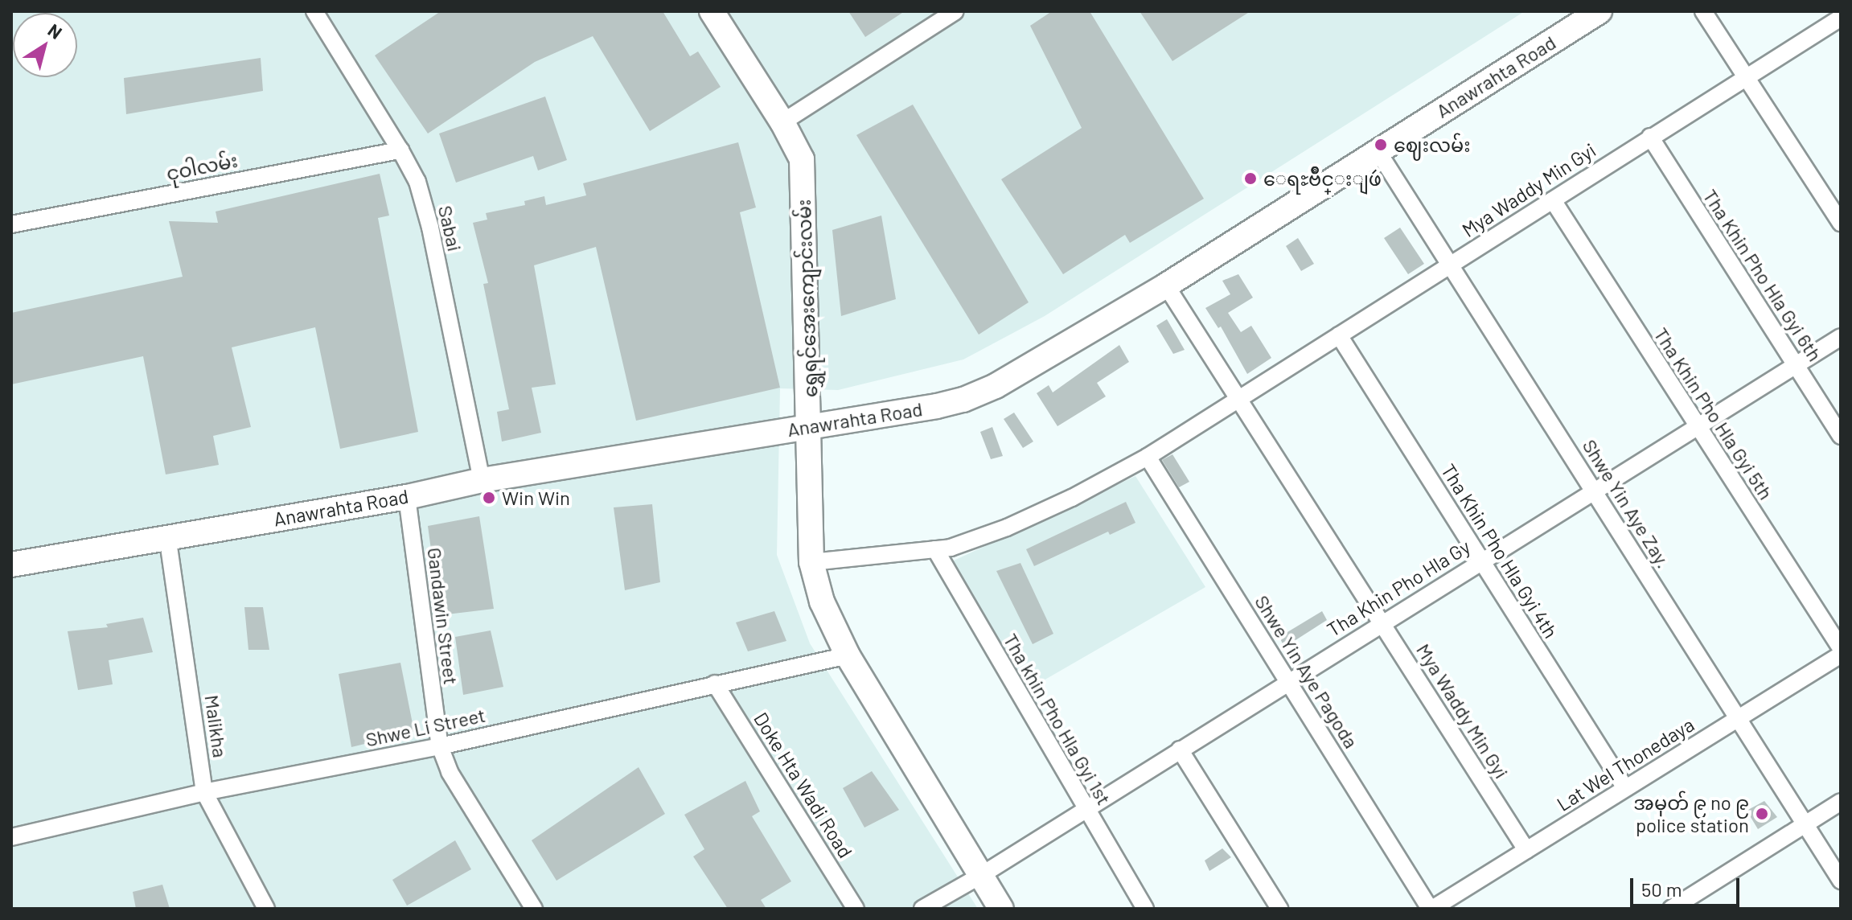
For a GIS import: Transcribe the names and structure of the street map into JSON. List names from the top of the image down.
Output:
{
  "streets": {
    "main road": ["Anawrahta Road", "ရွှေရင်အေးကျောင်းလမ်း"],
    "street": [
      "ငုဝါလမ်း",
      "Mya Waddy Min Gyi",
      "Sabai",
      "Tha Khin Pho Hla Gyi 6th",
      "Tha Khin Pho Hla Gyi 5th",
      "Shwe Yin Aye Zay.",
      "Tha Khin Pho Hla Gyi 4th",
      "Tha Khin Pho Hla Gy",
      "Gandawin Street",
      "Shwe Yin Aye Pagoda",
      "Tha khin Pho Hla Gyi 1st",
      "Malikha",
      "Shwe Li Street",
      "Lat Wel Thonedaya",
      "Doke Hta Wadi Road"
    ]
  },
  "crossings": [
    ["Anawrahta Road", "Mya Waddy Min Gyi"],
    ["Anawrahta Road", "Sabai"],
    ["Anawrahta Road", "ရွှေရင်အေးကျောင်းလမ်း"],
    ["Anawrahta Road", "Shwe Yin Aye Zay."],
    ["Anawrahta Road", "Gandawin Street"],
    ["Anawrahta Road", "Malikha"],
    ["ငုဝါလမ်း", "Sabai"],
    ["Mya Waddy Min Gyi", "Tha Khin Pho Hla Gyi 6th"],
    ["Mya Waddy Min Gyi", "ရွှေရင်အေးကျောင်းလမ်း"],
    ["Mya Waddy Min Gyi", "Tha Khin Pho Hla Gyi 5th"],
    ["Mya Waddy Min Gyi", "Shwe Yin Aye Zay."],
    ["Mya Waddy Min Gyi", "Tha Khin Pho Hla Gyi 4th"],
    ["Mya Waddy Min Gyi", "Tha Khin Pho Hla Gy"],
    ["Mya Waddy Min Gyi", "Shwe Yin Aye Pagoda"],
    ["Mya Waddy Min Gyi", "Tha khin Pho Hla Gyi 1st"],
    ["Mya Waddy Min Gyi", "Lat Wel Thonedaya"],
    ["Tha Khin Pho Hla Gyi 6th", "Tha Khin Pho Hla Gy"],
    ["ရွှေရင်အေးကျောင်းလမ်း", "Tha Khin Pho Hla Gy"],
    ["ရွှေရင်အေးကျောင်းလမ်း", "Shwe Li Street"],
    ["Tha Khin Pho Hla Gyi 5th", "Tha Khin Pho Hla Gy"],
    ["Shwe Yin Aye Zay.", "Tha Khin Pho Hla Gy"],
    ["Shwe Yin Aye Zay.", "Lat Wel Thonedaya"],
    ["Tha Khin Pho Hla Gyi 4th", "Tha Khin Pho Hla Gy"],
    ["Tha Khin Pho Hla Gyi 4th", "Lat Wel Thonedaya"],
    ["Tha Khin Pho Hla Gy", "Shwe Yin Aye Pagoda"],
    ["Tha Khin Pho Hla Gy", "Tha khin Pho Hla Gyi 1st"],
    ["Gandawin Street", "Shwe Li Street"],
    ["Shwe Yin Aye Pagoda", "Lat Wel Thonedaya"],
    ["Malikha", "Shwe Li Street"],
    ["Shwe Li Street", "Doke Hta Wadi Road"]
  ],
  "places": [
    "ဈေးလမ်း",
    "ေရႊဗ်ိဳင္းျဖဴ",
    "Win Win",
    "အမှတ် ၉ no ၉ police station"
  ],
  "scale_bar": "50 m",
  "north": "top right"
}
